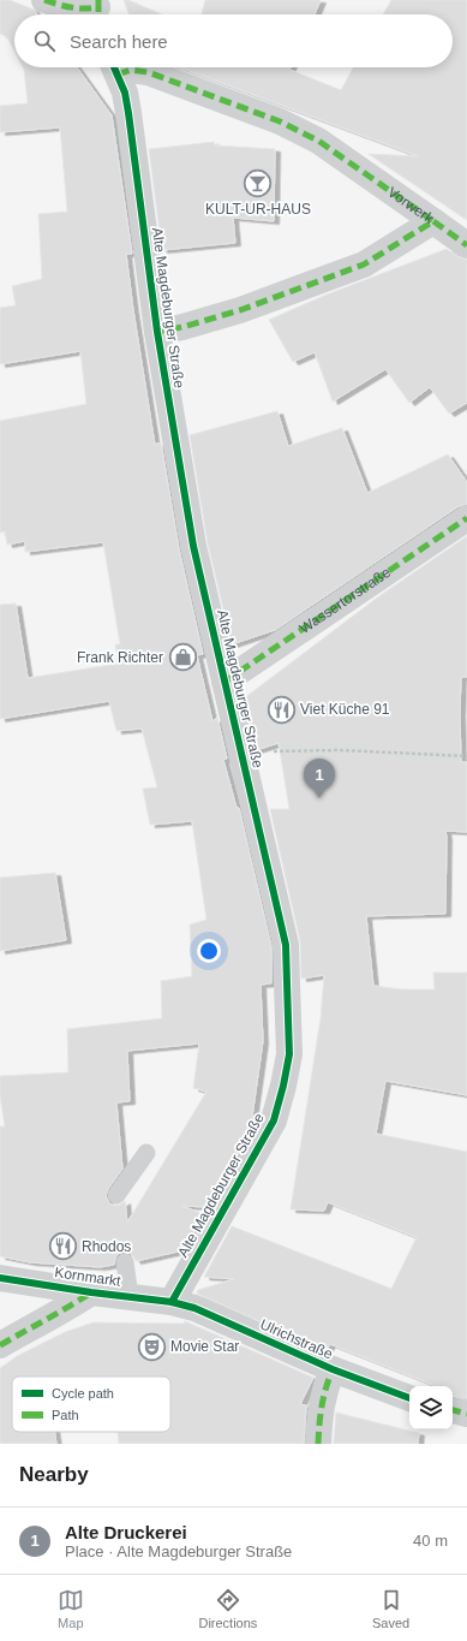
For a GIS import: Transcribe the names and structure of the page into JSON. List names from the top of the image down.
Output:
{
  "streets": {
    "street": [
      "Vorwerk",
      "Alte Magdeburger Straße",
      "Wassertorstraße",
      "Kornmarkt",
      "Ulrichstraße"
    ]
  },
  "crossings": [
    ["Vorwerk", "Alte Magdeburger Straße"],
    ["Alte Magdeburger Straße", "Wassertorstraße"],
    ["Alte Magdeburger Straße", "Kornmarkt"],
    ["Alte Magdeburger Straße", "Ulrichstraße"],
    ["Kornmarkt", "Ulrichstraße"]
  ],
  "places": {
    "bar": ["KULT-UR-HAUS"],
    "shop": ["Frank Richter"],
    "restaurant": ["Viet Küche 91", "Rhodos"],
    "theatre": ["Movie Star"]
  },
  "legend": ["Cycle path", "Path"],
  "page": {
    "search": "Search here",
    "pins": "1",
    "heading": "Nearby",
    "list": [
      {
        "mark": "1",
        "name": "Alte Druckerei",
        "note": "Place · Alte Magdeburger Straße",
        "value": "40 m"
      }
    ],
    "nav": ["Map", "Directions", "Saved"]
  }
}
